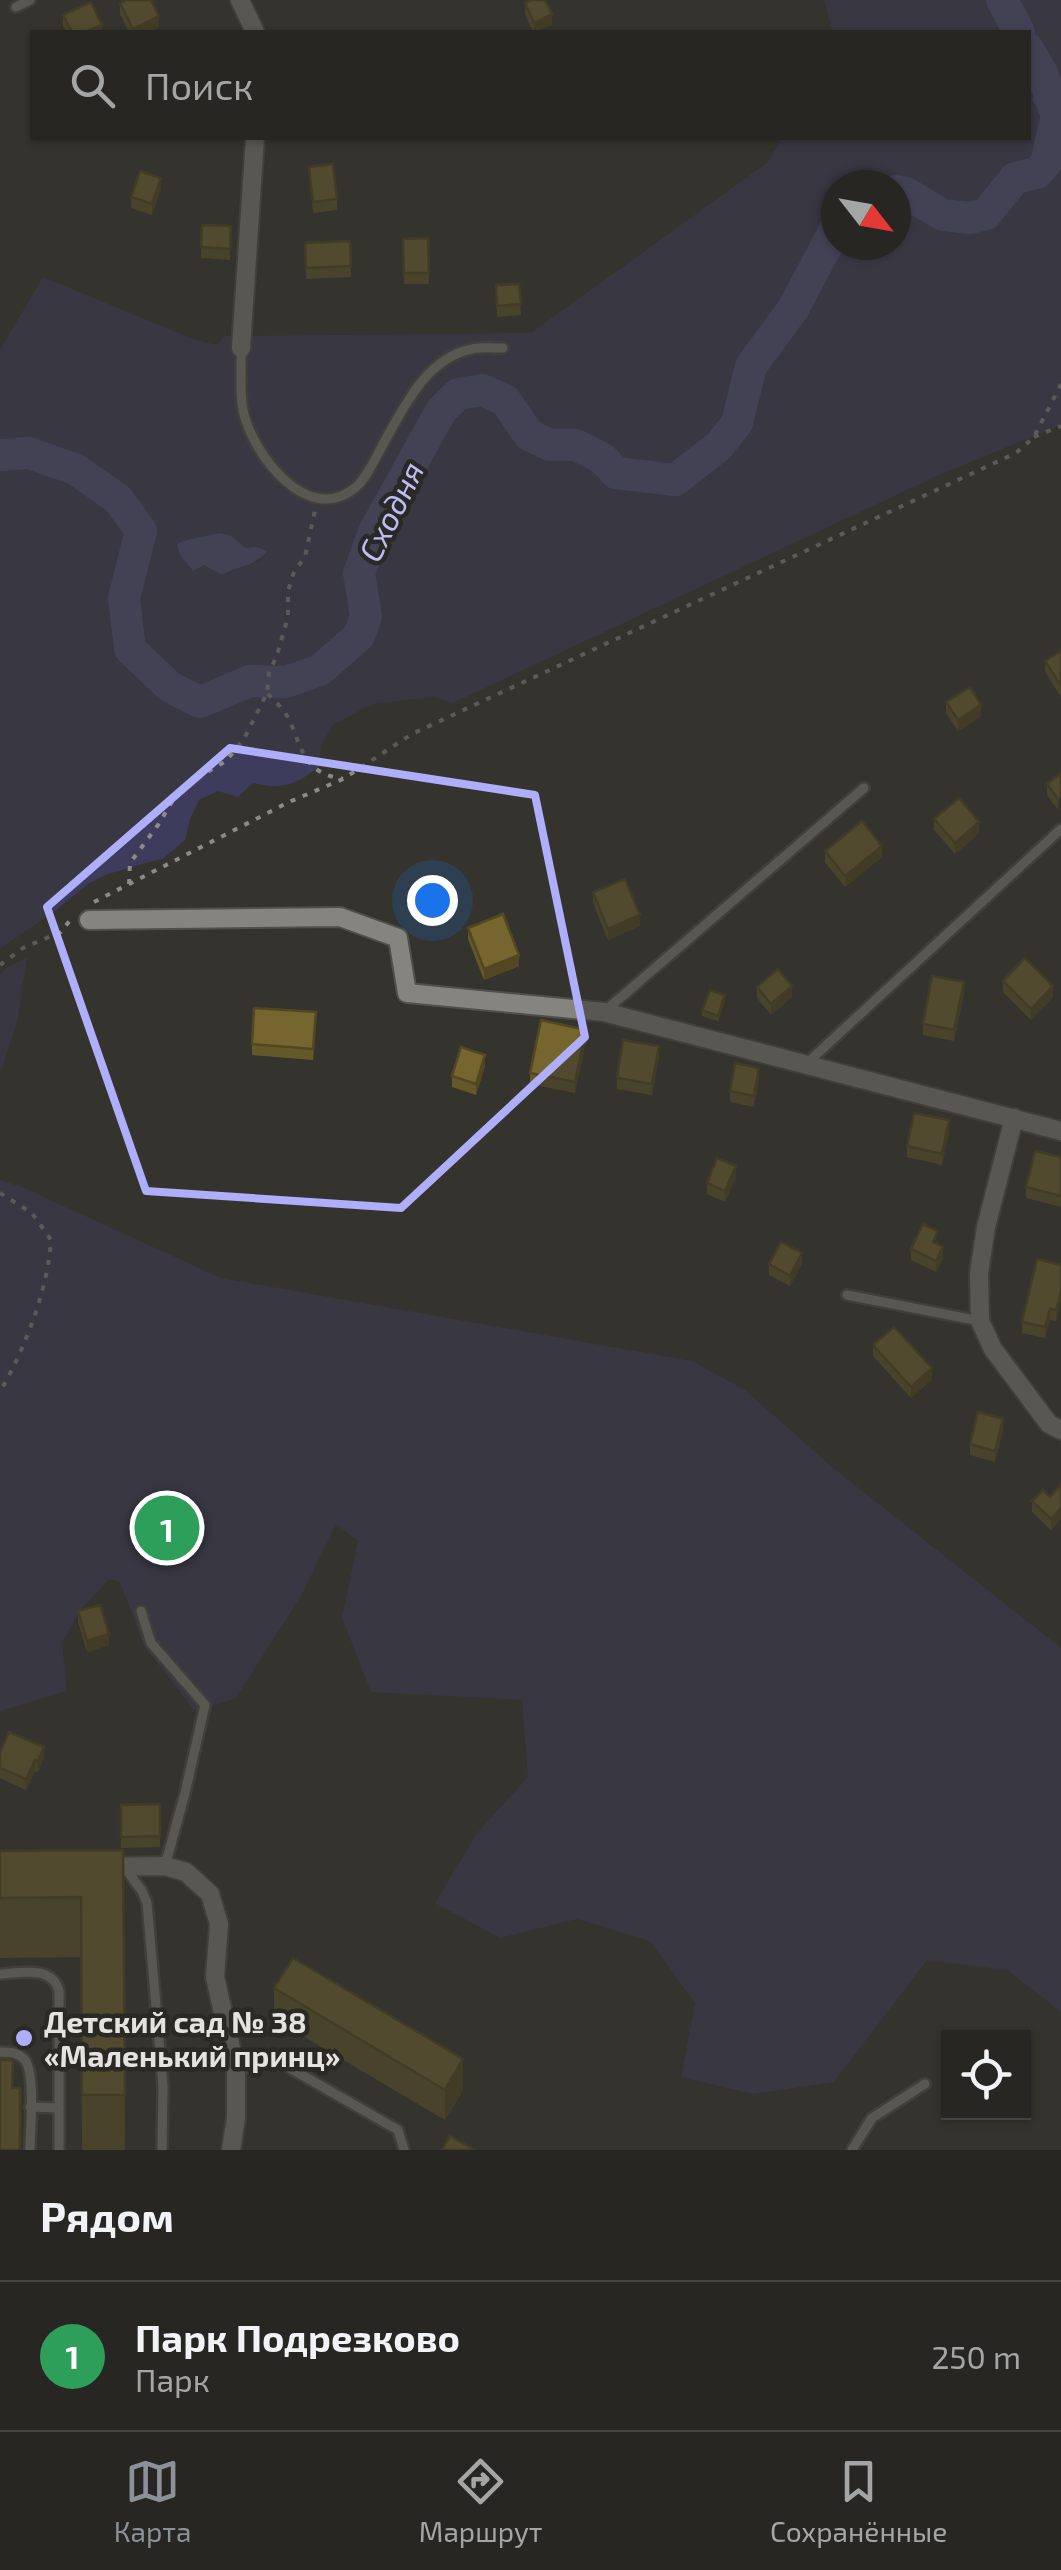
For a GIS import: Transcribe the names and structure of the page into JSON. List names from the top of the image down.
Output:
{
  "water": ["Сходня"],
  "places": ["Детский сад № 38 «Маленький принц»"],
  "north": "bottom right",
  "page": {
    "search": "Поиск",
    "pins": "1",
    "heading": "Рядом",
    "list": [
      {
        "mark": "1",
        "name": "Парк Подрезково",
        "note": "Парк",
        "value": "250 m"
      }
    ],
    "nav": ["Карта", "Маршрут", "Сохранённые"]
  }
}
